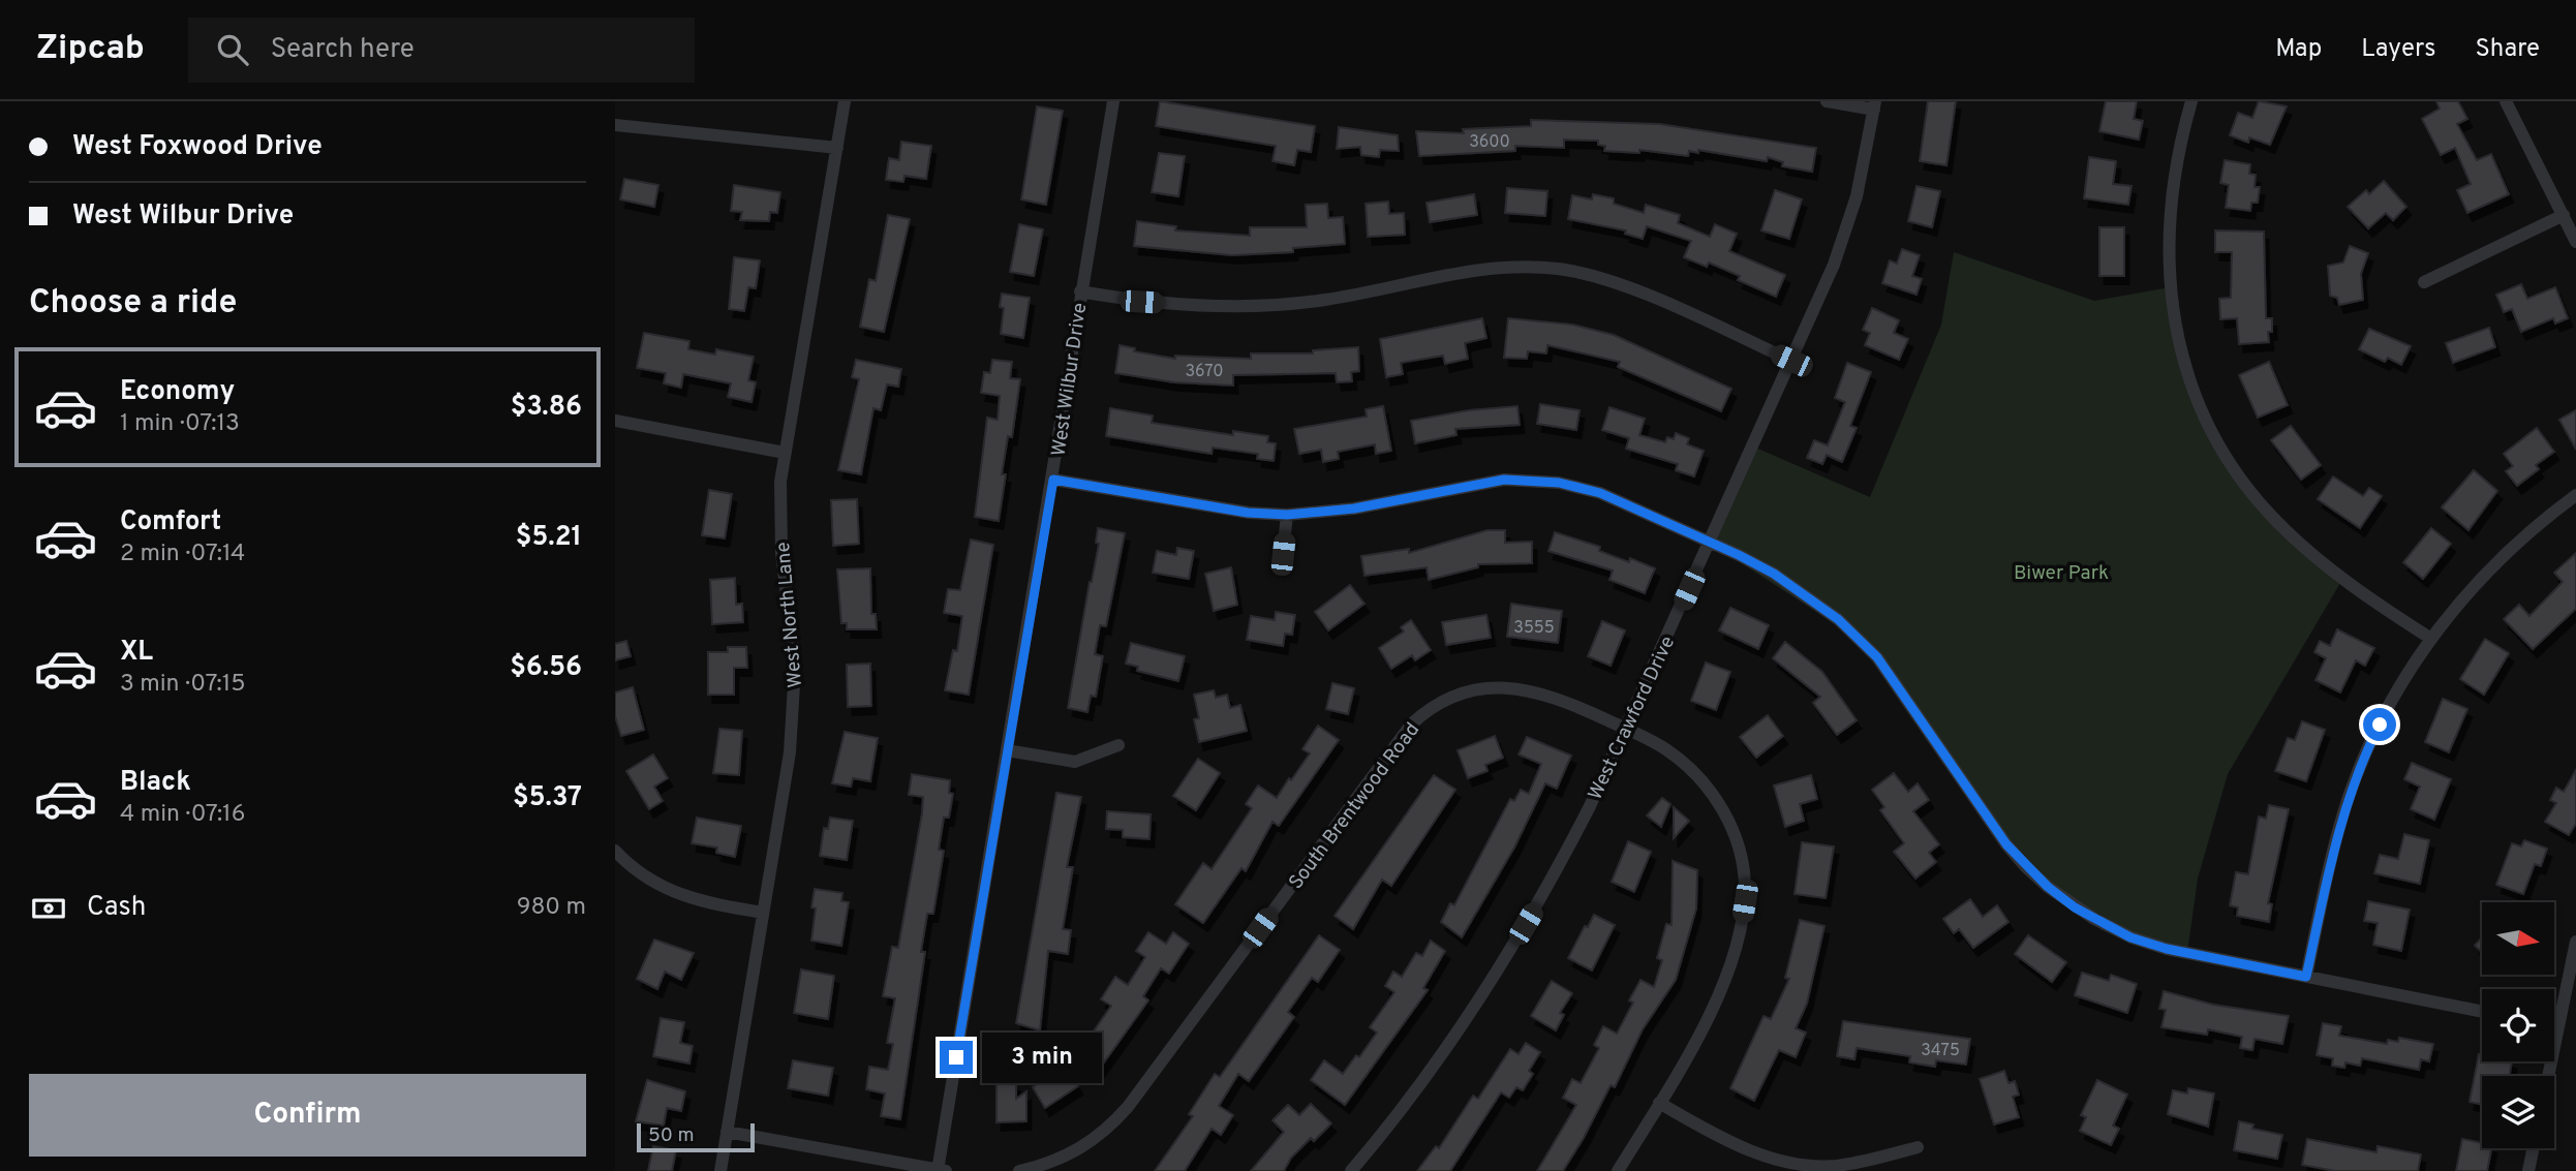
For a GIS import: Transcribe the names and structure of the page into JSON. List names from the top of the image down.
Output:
{
  "streets": {
    "street": [
      "West Wilbur Drive",
      "West North Lane",
      "West Crawford Drive",
      "South Brentwood Road"
    ]
  },
  "crossings": [
    ["West Crawford Drive", "South Brentwood Road"]
  ],
  "parks": ["Biwer Park"],
  "house_numbers": [
    "3600",
    "3670",
    "3555",
    "3475"
  ],
  "scale_bar": "50 m",
  "north": "right",
  "page": {
    "header": "Zipcab",
    "search": "Search here",
    "nav": ["Map", "Layers", "Share"],
    "banner": ["West Foxwood Drive", "West Wilbur Drive"],
    "heading": "Choose a ride",
    "list": [
      {
        "name": "Economy",
        "note": "1 min · 07:13",
        "value": "$3.86"
      },
      {
        "name": "Comfort",
        "note": "2 min · 07:14",
        "value": "$5.21"
      },
      {
        "name": "XL",
        "note": "3 min · 07:15",
        "value": "$6.56"
      },
      {
        "name": "Black",
        "note": "4 min · 07:16",
        "value": "$5.37"
      }
    ],
    "pay": ["Cash", "980 m"],
    "bubble": "3 min",
    "buttons": "Confirm",
    "scale": "50 m"
  }
}
